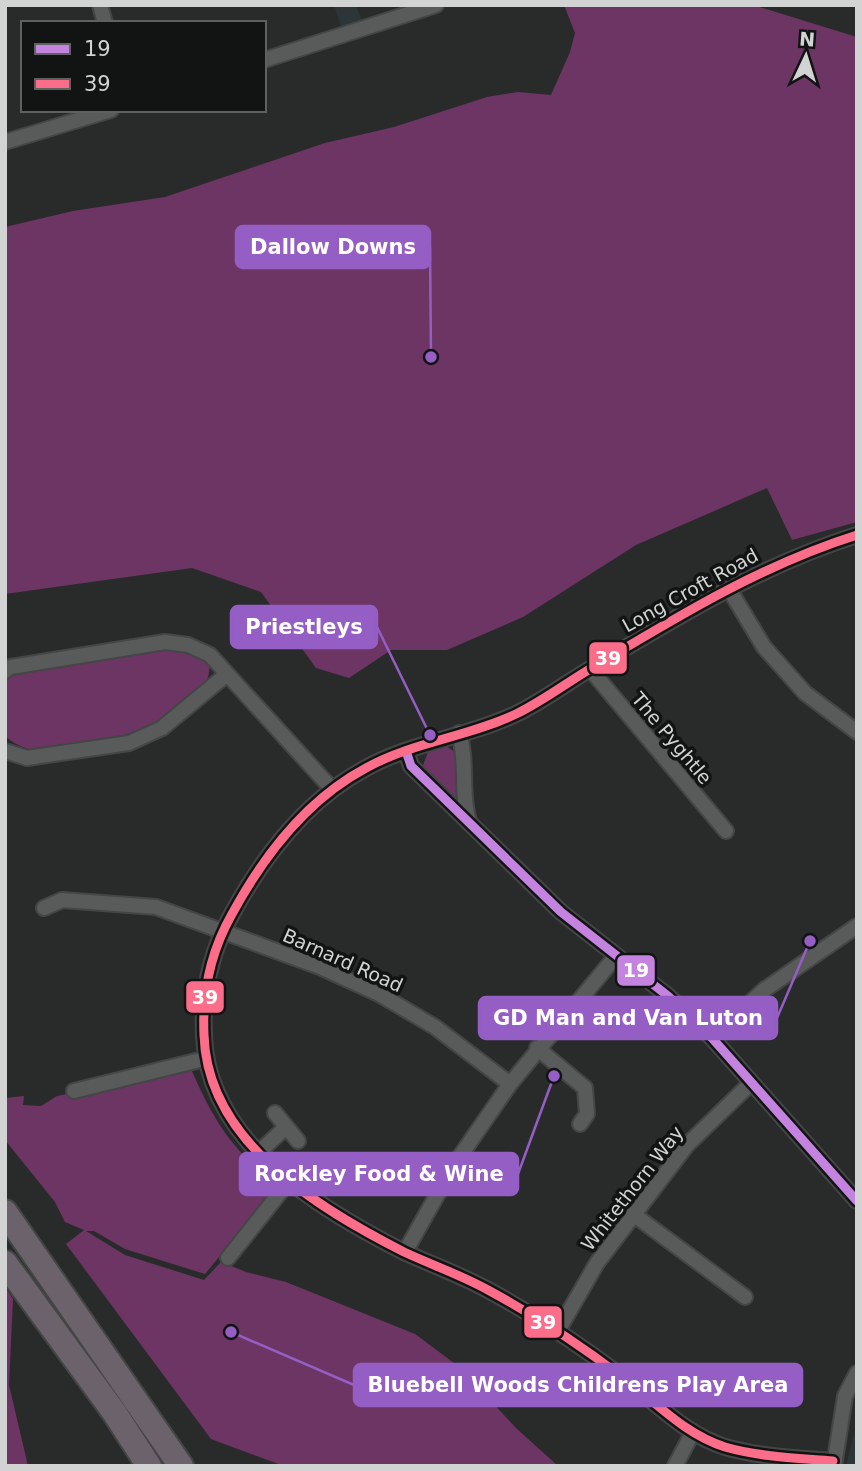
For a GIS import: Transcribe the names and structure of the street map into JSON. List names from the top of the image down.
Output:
{
  "streets": {
    "street": [
      "Long Croft Road",
      "The Pyghtle",
      "Barnard Road",
      "Whitethorn Way"
    ]
  },
  "crossings": [
    ["Long Croft Road", "The Pyghtle"],
    ["Long Croft Road", "Barnard Road"],
    ["Long Croft Road", "Whitethorn Way"]
  ],
  "places": [
    "Dallow Downs",
    "Priestleys",
    "GD Man and Van Luton",
    "Rockley Food & Wine",
    "Bluebell Woods Childrens Play Area"
  ],
  "lines": ["transit line 39", "transit line 19"],
  "legend": ["19", "39"],
  "north": "top"
}
